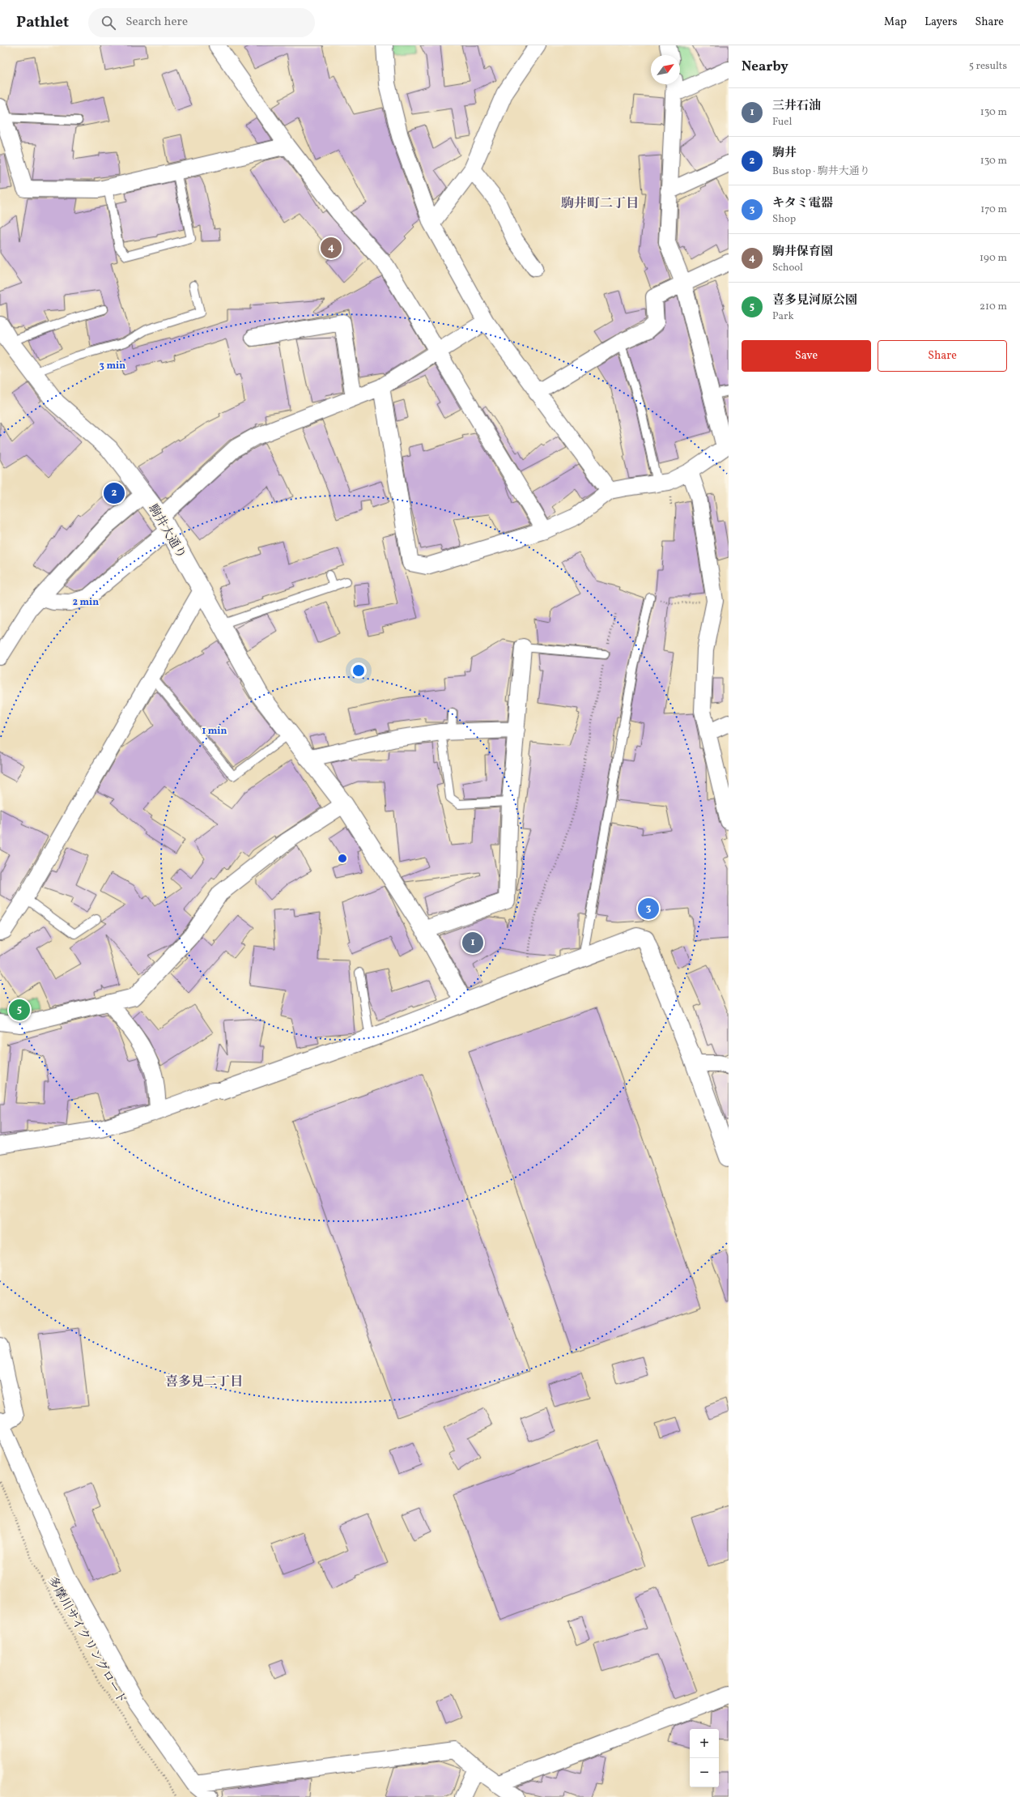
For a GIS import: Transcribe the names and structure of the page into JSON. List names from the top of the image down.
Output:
{
  "streets": {
    "street": ["駒井大通り"],
    "path": ["多摩川サイクリングロード"]
  },
  "districts": ["駒井町二丁目", "喜多見二丁目"],
  "north": "top right",
  "page": {
    "header": "Pathlet",
    "search": "Search here",
    "nav": ["Map", "Layers", "Share"],
    "heading": ["Nearby", "5 results"],
    "list": [
      {
        "mark": "1",
        "name": "三井石油",
        "note": "Fuel",
        "value": "130 m"
      },
      {
        "mark": "2",
        "name": "駒井",
        "note": "Bus stop · 駒井大通り",
        "value": "130 m"
      },
      {
        "mark": "3",
        "name": "キタミ電器",
        "note": "Shop",
        "value": "170 m"
      },
      {
        "mark": "4",
        "name": "駒井保育園",
        "note": "School",
        "value": "190 m"
      },
      {
        "mark": "5",
        "name": "喜多見河原公園",
        "note": "Park",
        "value": "210 m"
      }
    ],
    "pins": [
      "4",
      "2",
      "3",
      "1",
      "5"
    ],
    "buttons": ["Save", "Share"],
    "map_buttons": ["+", "−"]
  },
  "rings": ["3 min", "2 min", "1 min"]
}
